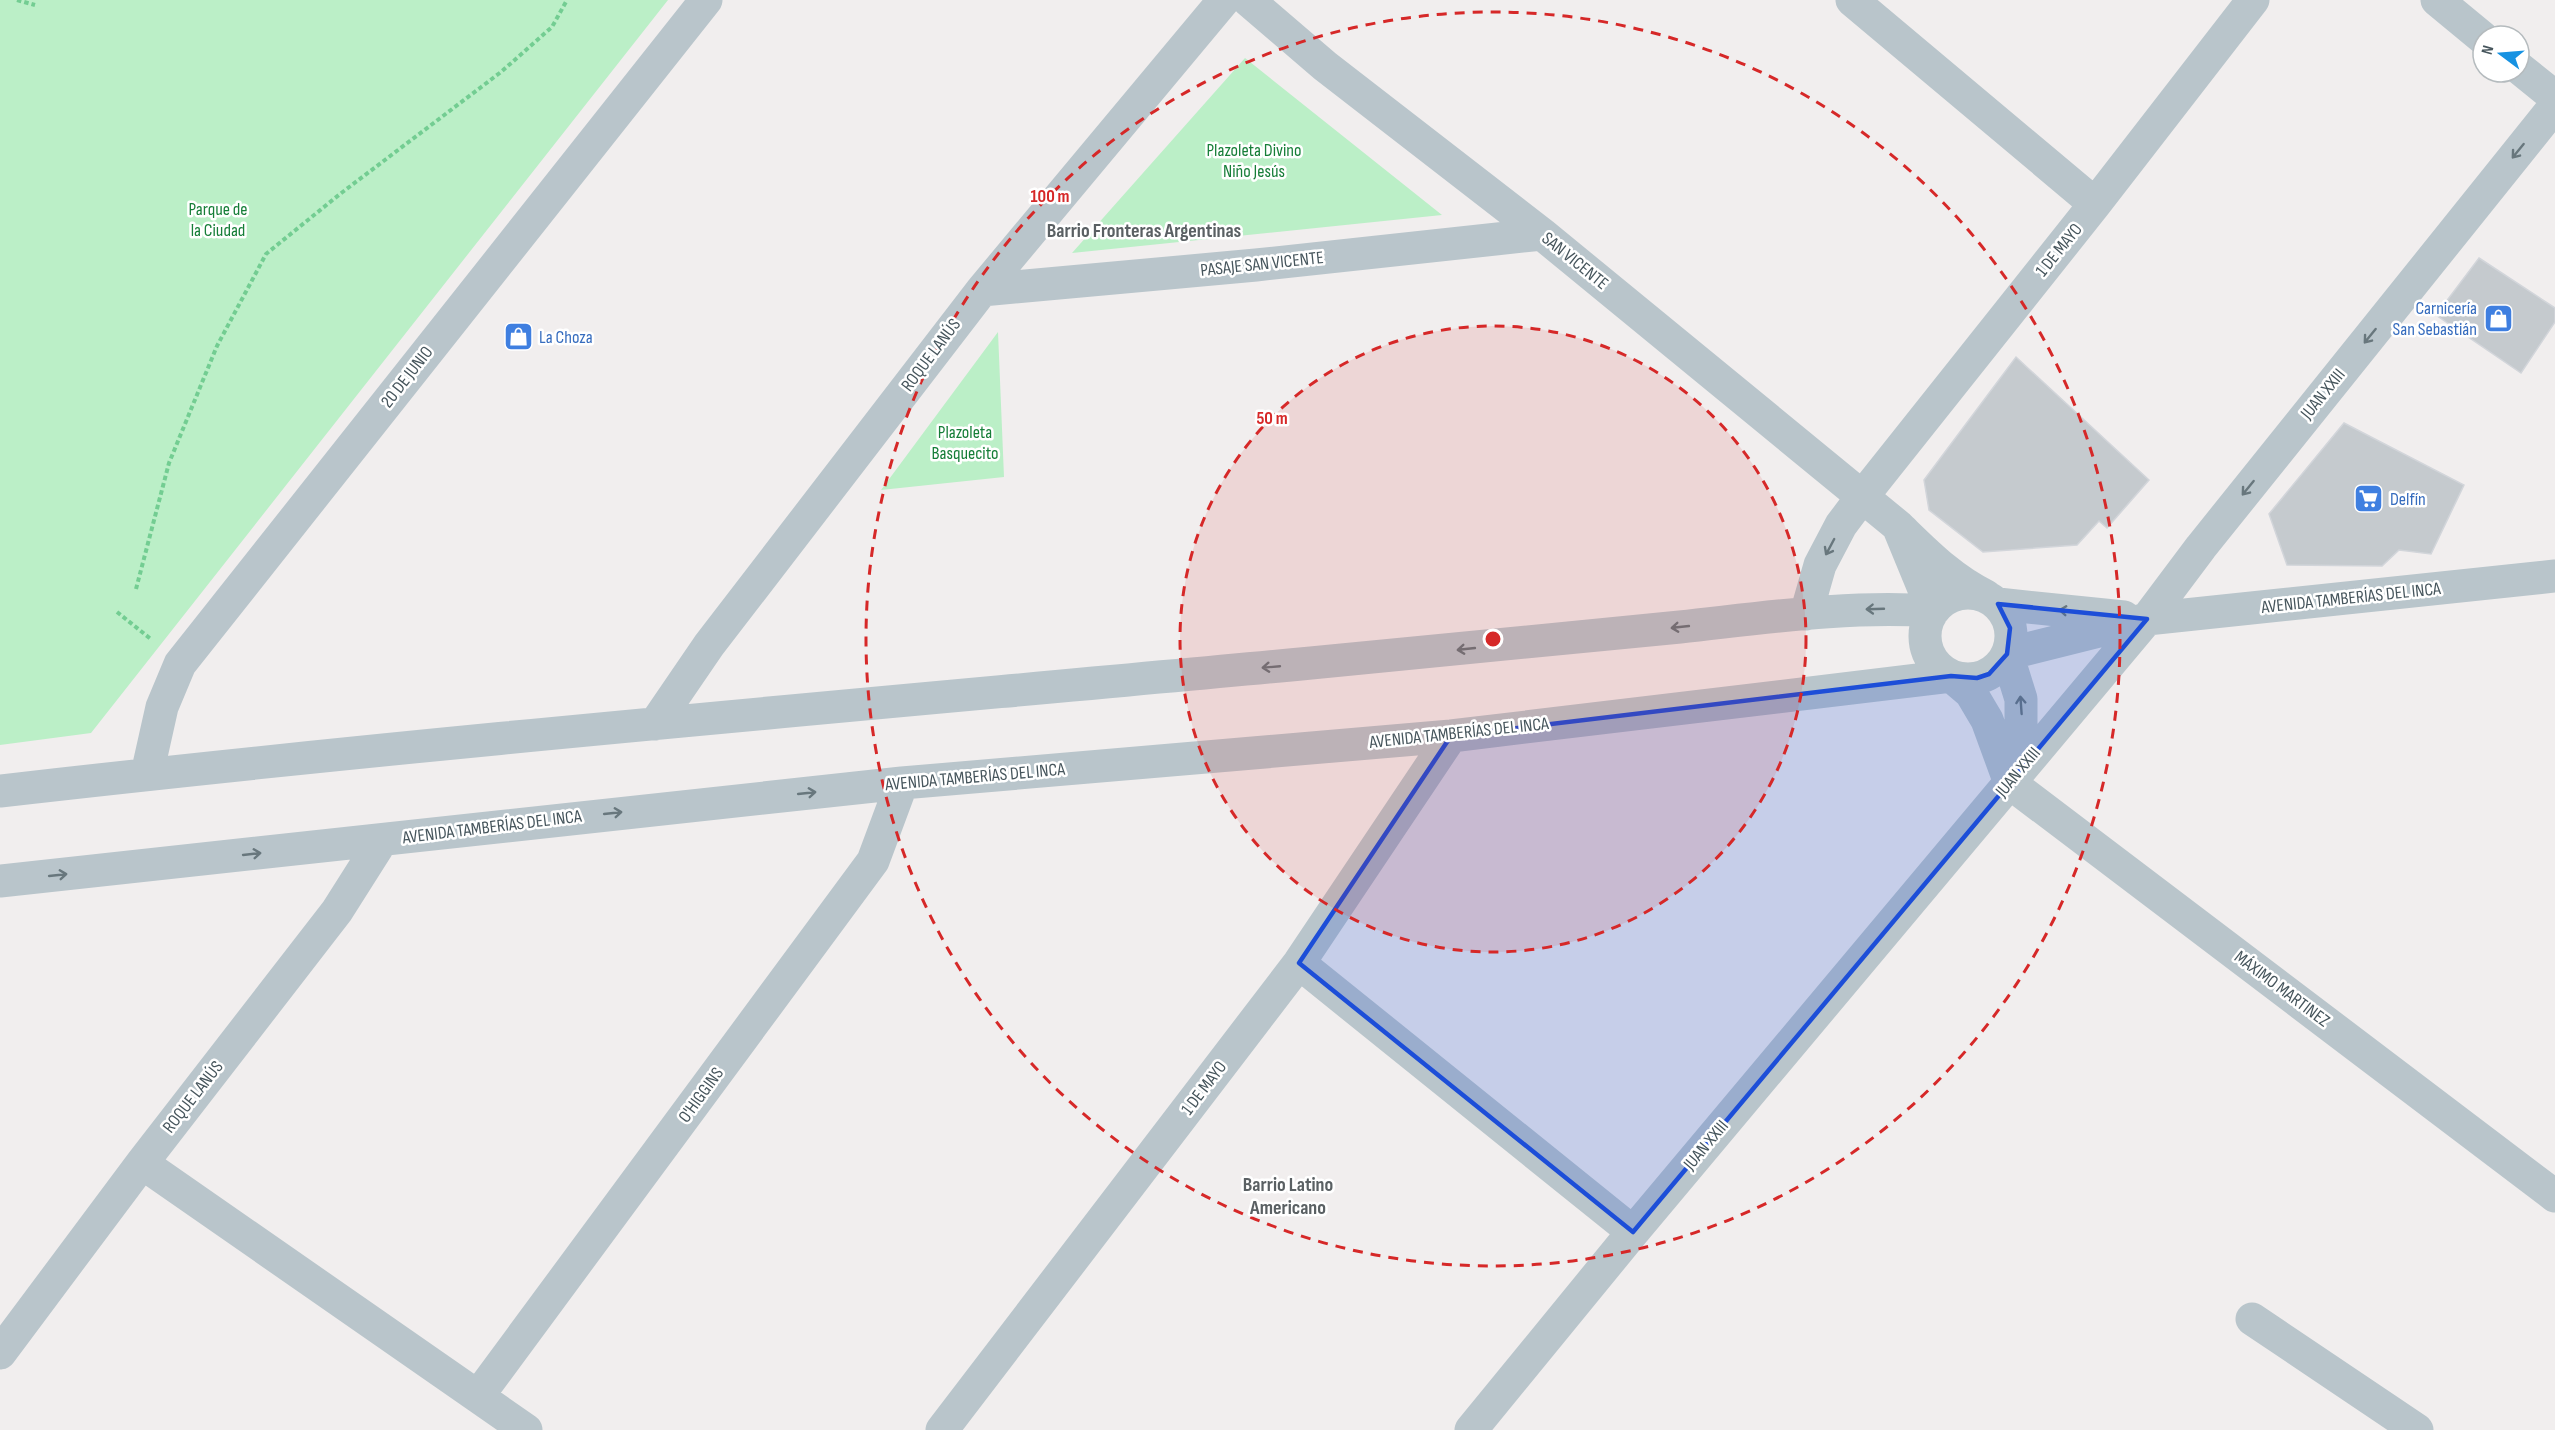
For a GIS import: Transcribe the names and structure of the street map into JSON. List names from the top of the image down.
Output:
{
  "streets": {
    "street": [
      "1 DE MAYO",
      "SAN VICENTE",
      "PASAJE SAN VICENTE",
      "ROQUE LANÚS",
      "20 DE JUNIO",
      "JUAN XXIII",
      "AVENIDA TAMBERÍAS DEL INCA",
      "MÁXIMO MARTINEZ",
      "O'HIGGINS"
    ]
  },
  "crossings": [
    ["1 DE MAYO", "SAN VICENTE"],
    ["1 DE MAYO", "AVENIDA TAMBERÍAS DEL INCA"],
    ["SAN VICENTE", "PASAJE SAN VICENTE"],
    ["SAN VICENTE", "AVENIDA TAMBERÍAS DEL INCA"],
    ["PASAJE SAN VICENTE", "ROQUE LANÚS"],
    ["ROQUE LANÚS", "AVENIDA TAMBERÍAS DEL INCA"],
    ["JUAN XXIII", "AVENIDA TAMBERÍAS DEL INCA"],
    ["JUAN XXIII", "MÁXIMO MARTINEZ"],
    ["AVENIDA TAMBERÍAS DEL INCA", "O'HIGGINS"]
  ],
  "one_way": ["JUAN XXIII"],
  "districts": ["Barrio Fronteras Argentinas", "Barrio Latino Americano"],
  "parks": ["Plazoleta Divino Niño Jesús", "Parque de la Ciudad", "Plazoleta Basquecito"],
  "places": {
    "shop": ["Carnicería San Sebastián", "La Choza"],
    "supermarket": ["Delfín"]
  },
  "north": "left",
  "rings": ["100 m", "50 m"]
}
